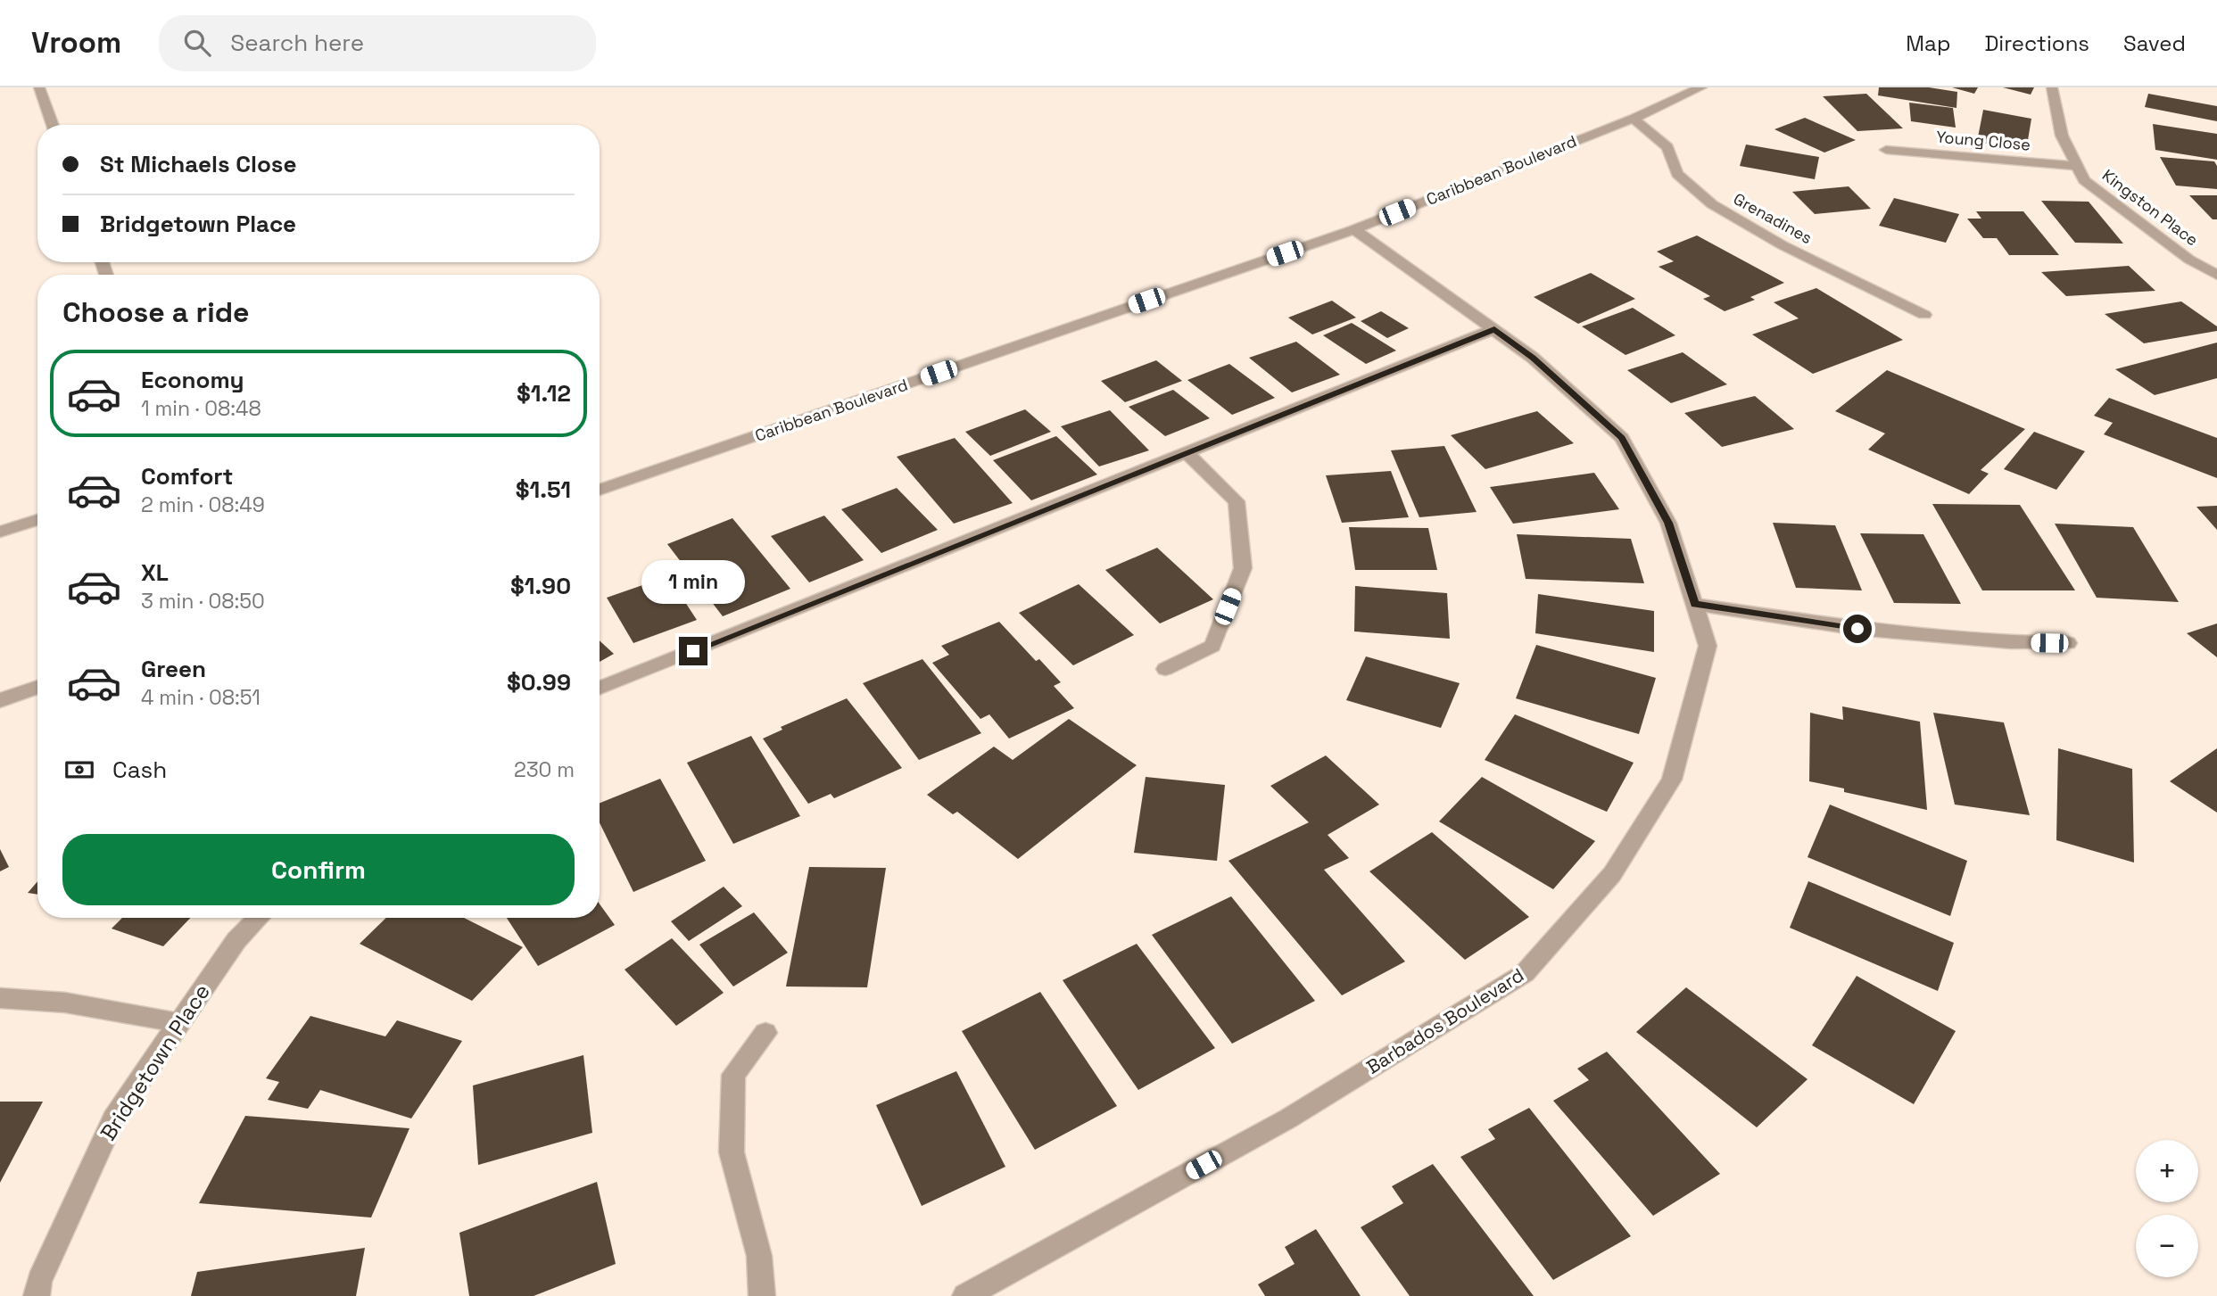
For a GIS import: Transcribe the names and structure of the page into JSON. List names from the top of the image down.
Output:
{
  "streets": {
    "street": [
      "Young Close",
      "Caribbean Boulevard",
      "Kingston Place",
      "Grenadines",
      "Barbados Boulevard",
      "Bridgetown Place"
    ]
  },
  "crossings": [
    ["Young Close", "Kingston Place"],
    ["Caribbean Boulevard", "Grenadines"],
    ["Caribbean Boulevard", "Barbados Boulevard"]
  ],
  "page": {
    "header": "Vroom",
    "search": "Search here",
    "nav": ["Map", "Directions", "Saved"],
    "banner": ["St Michaels Close", "Bridgetown Place"],
    "heading": "Choose a ride",
    "list": [
      {
        "name": "Economy",
        "note": "1 min · 08:48",
        "value": "$1.12"
      },
      {
        "name": "Comfort",
        "note": "2 min · 08:49",
        "value": "$1.51"
      },
      {
        "name": "XL",
        "note": "3 min · 08:50",
        "value": "$1.90"
      },
      {
        "name": "Green",
        "note": "4 min · 08:51",
        "value": "$0.99"
      }
    ],
    "bubble": "1 min",
    "pay": ["Cash", "230 m"],
    "buttons": "Confirm",
    "map_buttons": ["+", "−"]
  }
}
